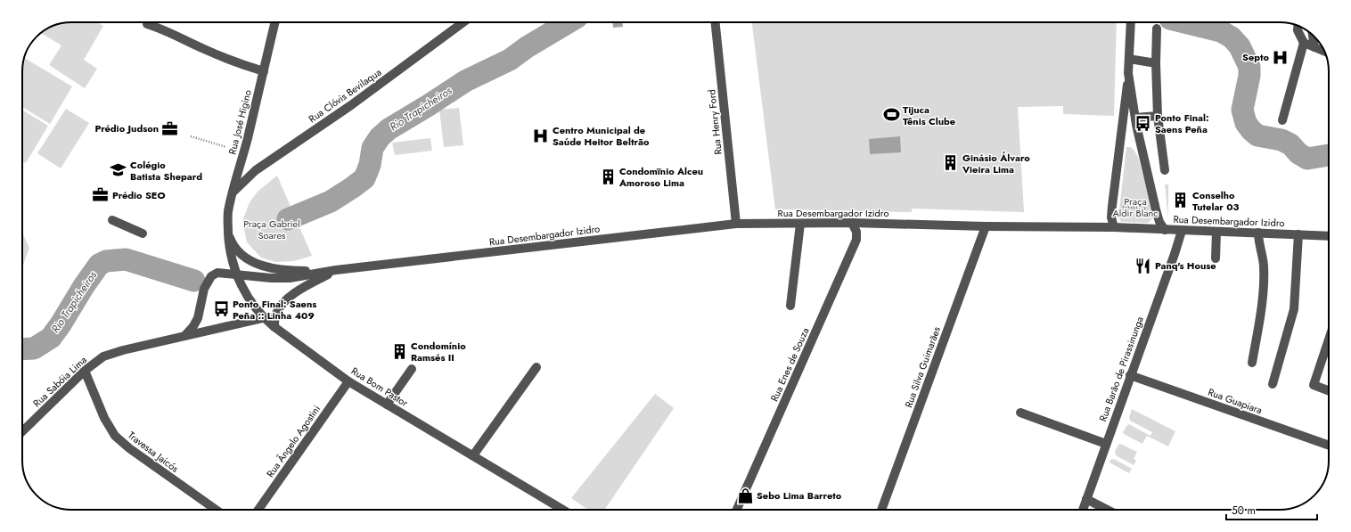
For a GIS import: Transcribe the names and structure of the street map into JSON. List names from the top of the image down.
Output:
{
  "streets": {
    "street": [
      "Rua Clóvis Bevilaqua",
      "Rua José Higino",
      "Rua Henry Ford",
      "Rua Desembargador Izidro",
      "Rua Enes de Souza",
      "Rua Silva Guimarães",
      "Rua Barão de Pirassinunga",
      "Rua Sabóia Lima",
      "Rua Bom Pastor",
      "Rua Guapiara",
      "Rua Ângelo Agostini",
      "Travessa Jaicós"
    ]
  },
  "crossings": [
    ["Rua Clóvis Bevilaqua", "Rua José Higino"],
    ["Rua José Higino", "Rua Desembargador Izidro"],
    ["Rua José Higino", "Rua Bom Pastor"],
    ["Rua Henry Ford", "Rua Desembargador Izidro"],
    ["Rua Desembargador Izidro", "Rua Enes de Souza"],
    ["Rua Desembargador Izidro", "Rua Silva Guimarães"],
    ["Rua Desembargador Izidro", "Rua Barão de Pirassinunga"],
    ["Rua Desembargador Izidro", "Rua Bom Pastor"],
    ["Rua Barão de Pirassinunga", "Rua Guapiara"],
    ["Rua Sabóia Lima", "Rua Bom Pastor"],
    ["Rua Sabóia Lima", "Travessa Jaicós"],
    ["Rua Bom Pastor", "Rua Ângelo Agostini"]
  ],
  "water": ["Rio Trapicheiros"],
  "parks": ["Praça Aldir Blanc", "Praça Gabriel Soares"],
  "places": {
    "hospital": ["Septo", "Centro Municipal de Saúde Heitor Beltrão"],
    "sports": ["Tijuca Tênis Clube"],
    "bus stop": ["Ponto Final: Saens Peña", "Ponto Final: Saens Peña :: Linha 409"],
    "office": ["Prédio Judson", "Prédio SEO"],
    "building": [
      "Ginásio Álvaro Vieira Lima",
      "Condomïnio Alceu Amoroso Lima",
      "Conselho Tutelar 03",
      "Condomínio Ramsés II"
    ],
    "school or university": ["Colégio Batista Shepard"],
    "restaurant": ["Panq's House"],
    "shop": ["Sebo Lima Barreto"]
  },
  "scale_bar": "50 m"
}
